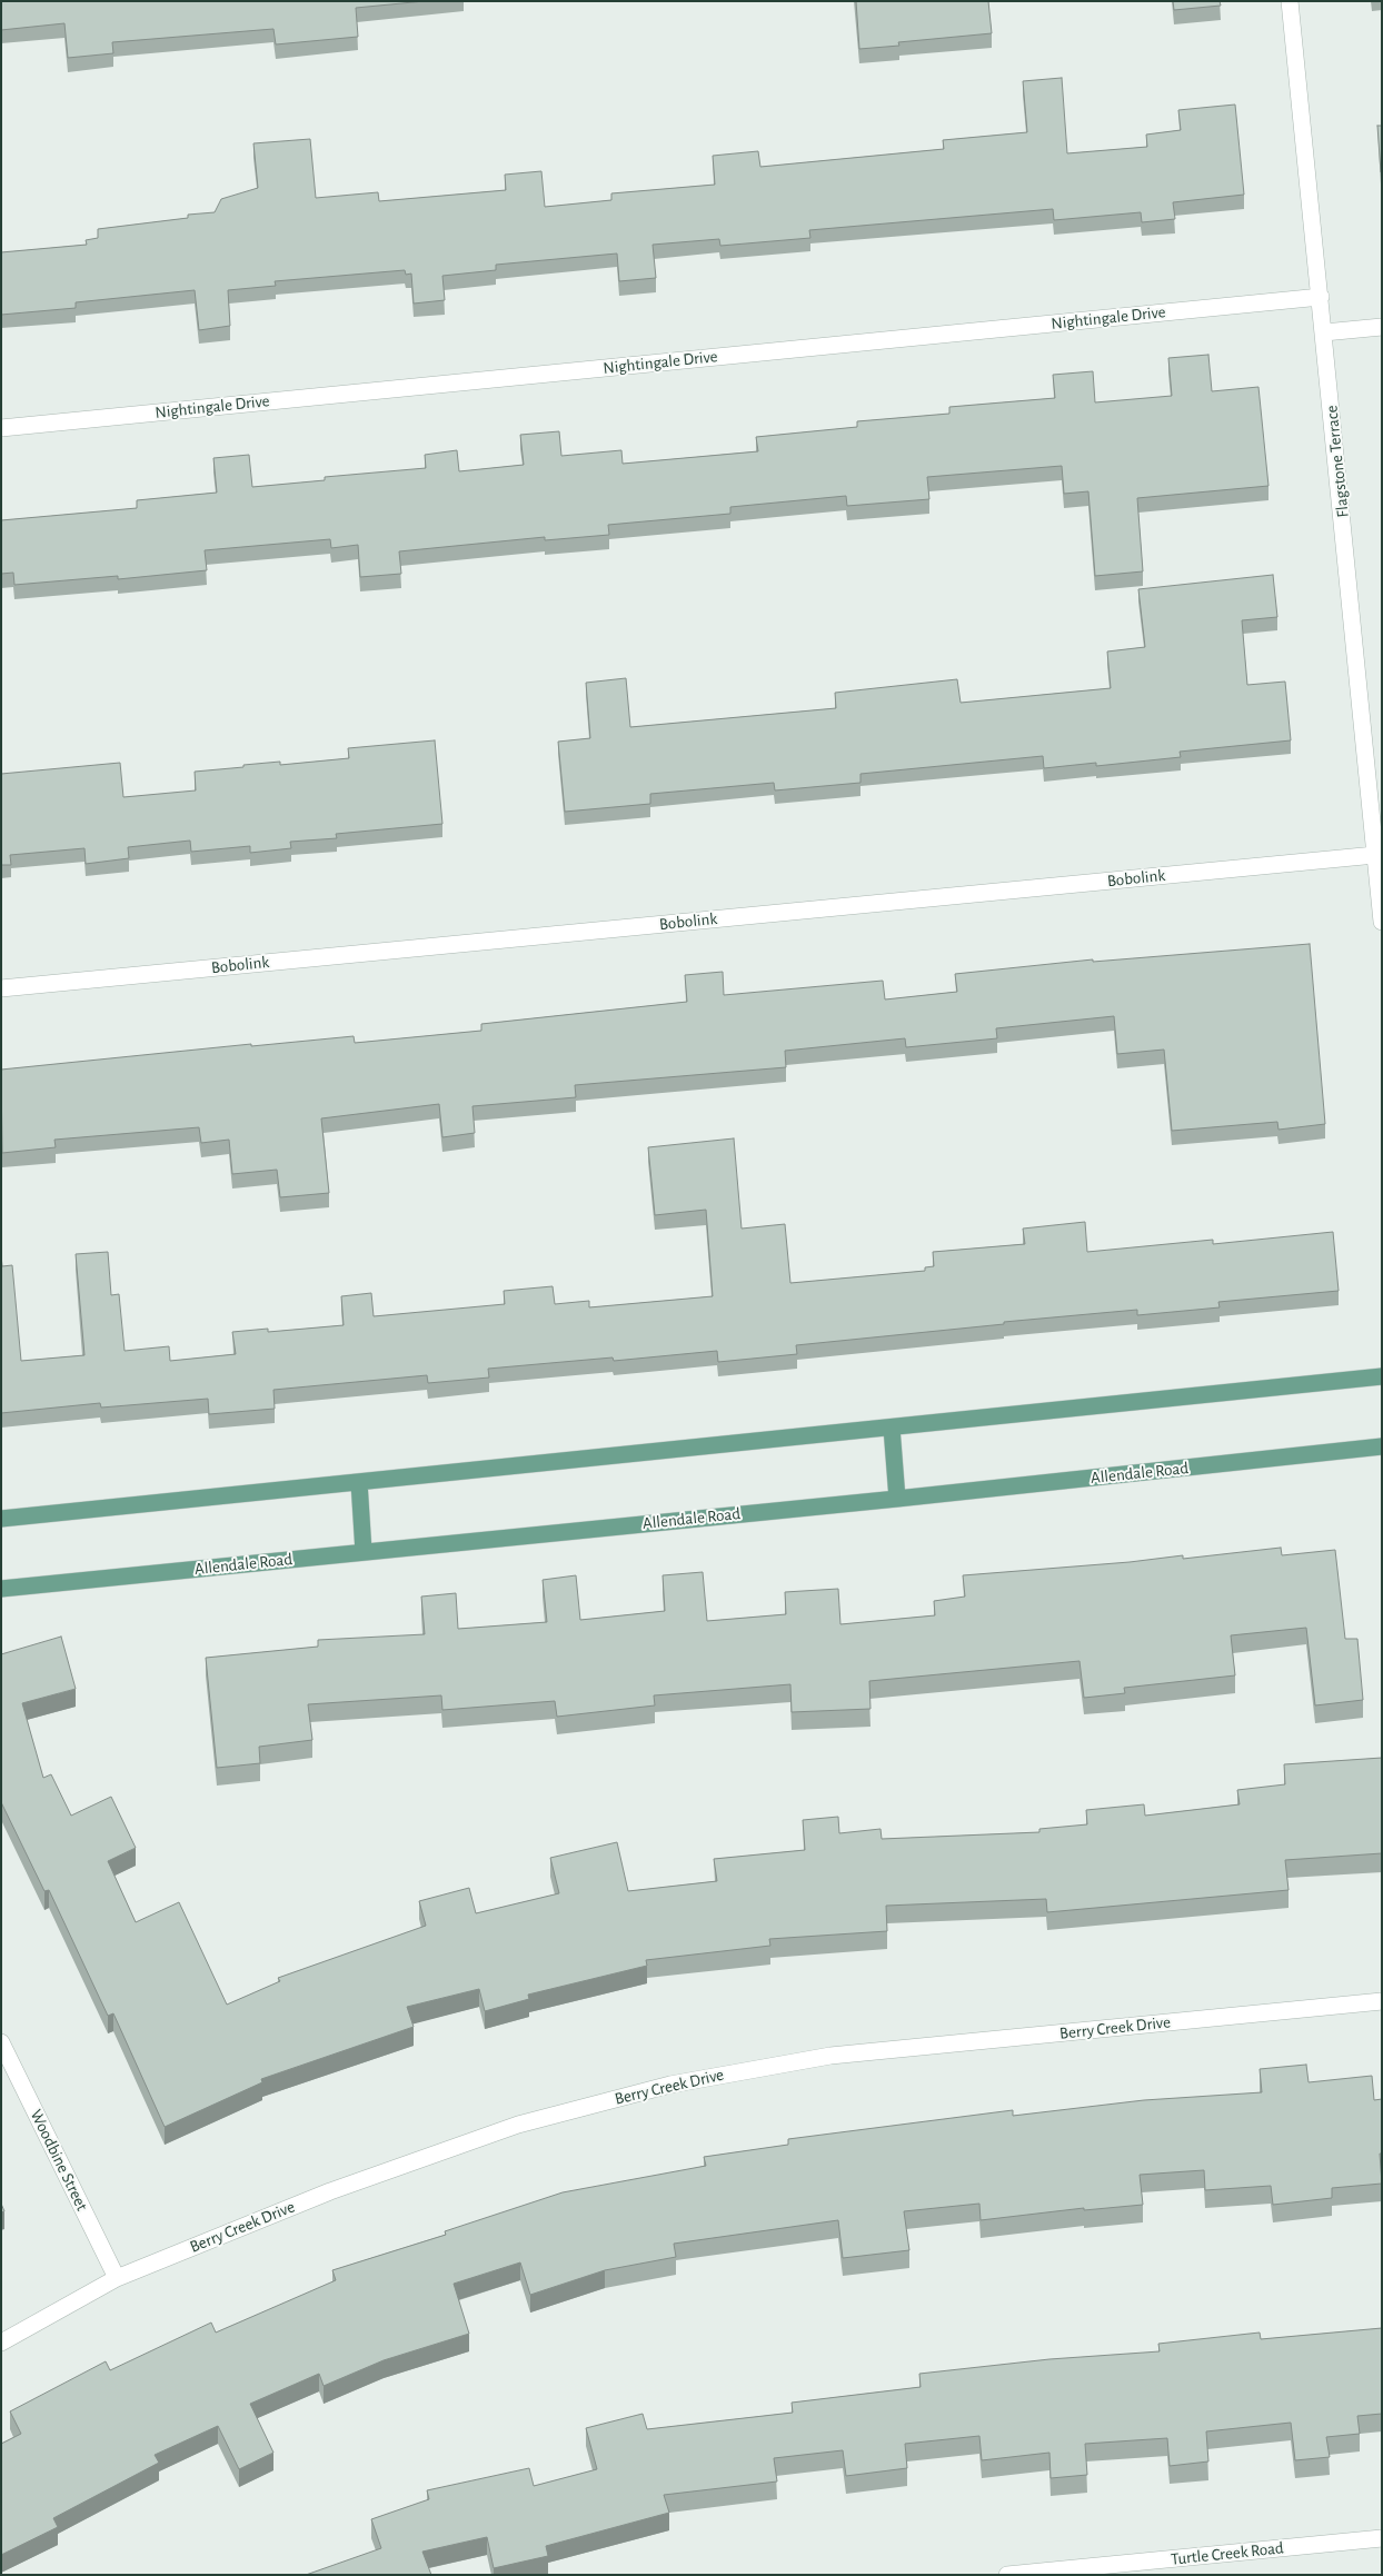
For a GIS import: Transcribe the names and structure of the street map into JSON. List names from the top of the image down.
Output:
{
  "streets": {
    "main road": ["Allendale Road"],
    "street": [
      "Nightingale Drive",
      "Flagstone Terrace",
      "Bobolink",
      "Berry Creek Drive",
      "Woodbine Street",
      "Turtle Creek Road"
    ]
  },
  "crossings": [
    ["Nightingale Drive", "Flagstone Terrace"],
    ["Flagstone Terrace", "Bobolink"],
    ["Berry Creek Drive", "Woodbine Street"]
  ]
}
